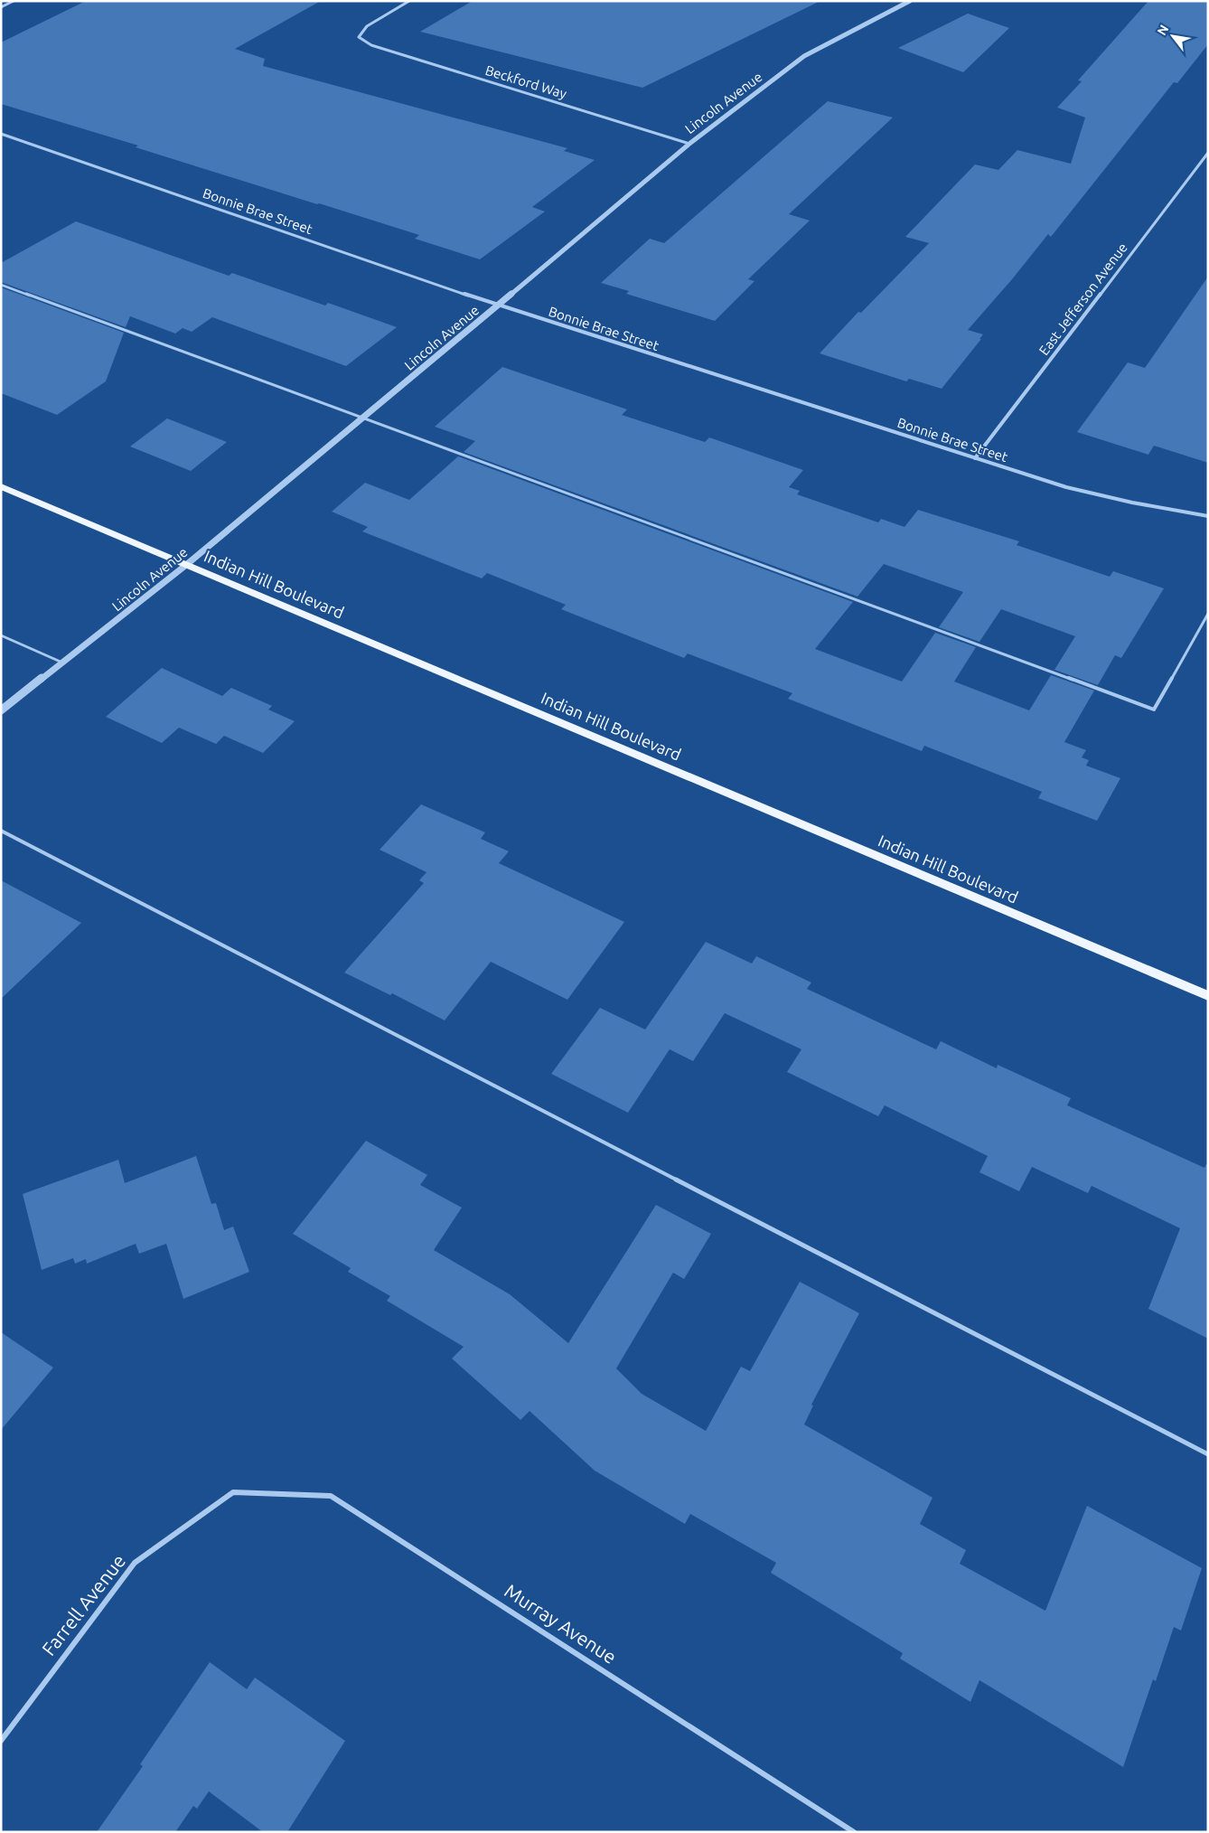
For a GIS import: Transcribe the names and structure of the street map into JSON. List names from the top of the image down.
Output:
{
  "streets": {
    "main road": ["Indian Hill Boulevard"],
    "street": [
      "Beckford Way",
      "Lincoln Avenue",
      "Bonnie Brae Street",
      "East Jefferson Avenue",
      "Farrell Avenue",
      "Murray Avenue"
    ]
  },
  "crossings": [
    ["Beckford Way", "Lincoln Avenue"],
    ["Lincoln Avenue", "Bonnie Brae Street"],
    ["Lincoln Avenue", "Indian Hill Boulevard"],
    ["Bonnie Brae Street", "East Jefferson Avenue"],
    ["Farrell Avenue", "Murray Avenue"]
  ],
  "north": "top left"
}
